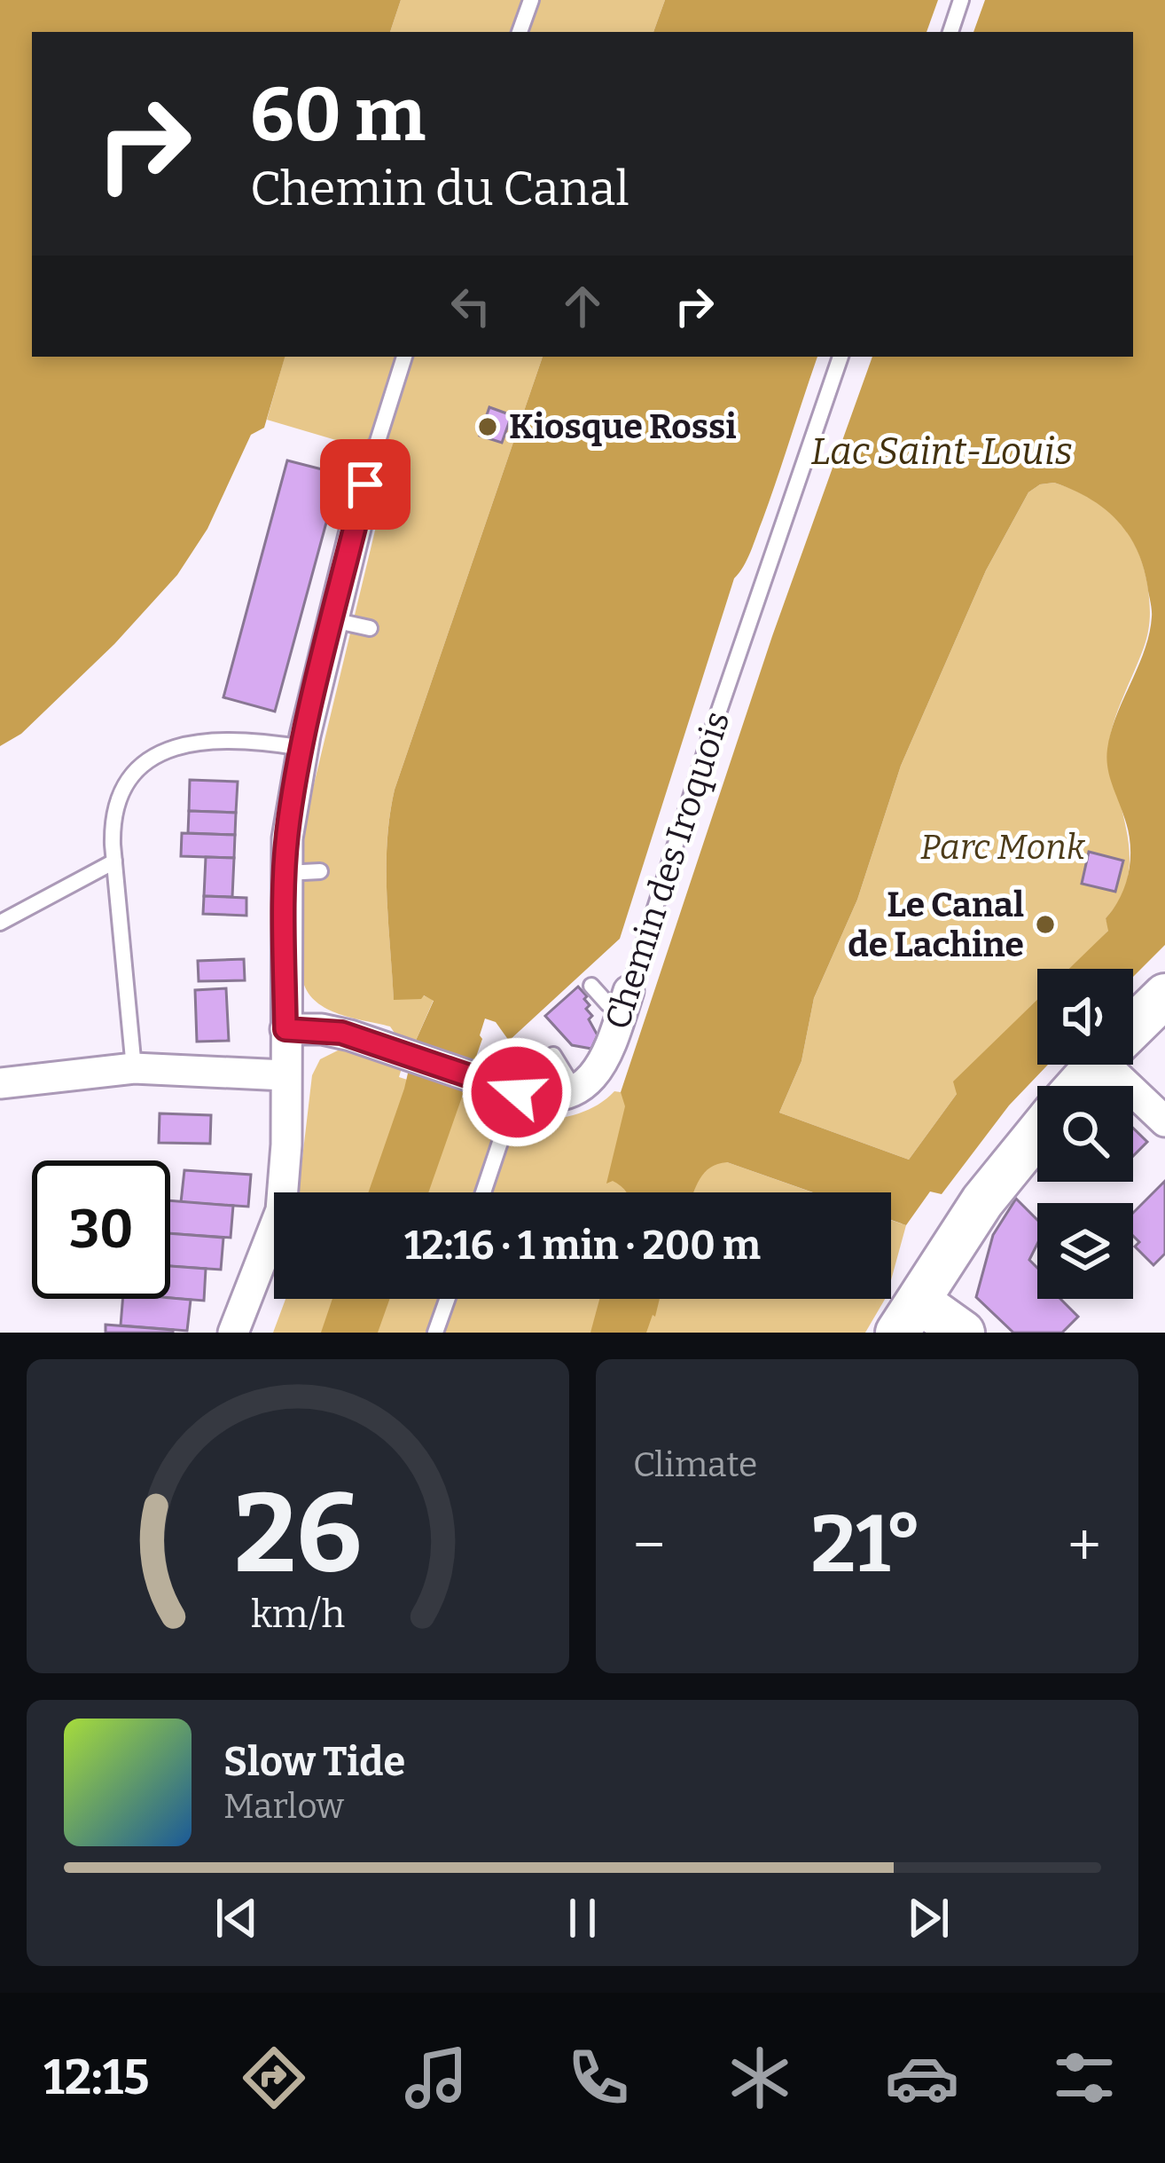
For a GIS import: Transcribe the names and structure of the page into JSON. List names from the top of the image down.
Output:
{
  "streets": {
    "street": ["Chemin des Iroquois"]
  },
  "water": ["Lac Saint-Louis"],
  "parks": ["Parc Monk"],
  "places": ["Kiosque Rossi", "Le Canal de Lachine"],
  "page": {
    "turn": ["60 m", "Chemin du Canal"],
    "limit": "30",
    "trip": "12:16 · 1 min · 200 m",
    "tile": "Climate",
    "heat": ["−", "21°", "+"],
    "song": ["Slow Tide", "Marlow"],
    "tabs": "12:15",
    "gauge": ["26", "km/h"]
  }
}
